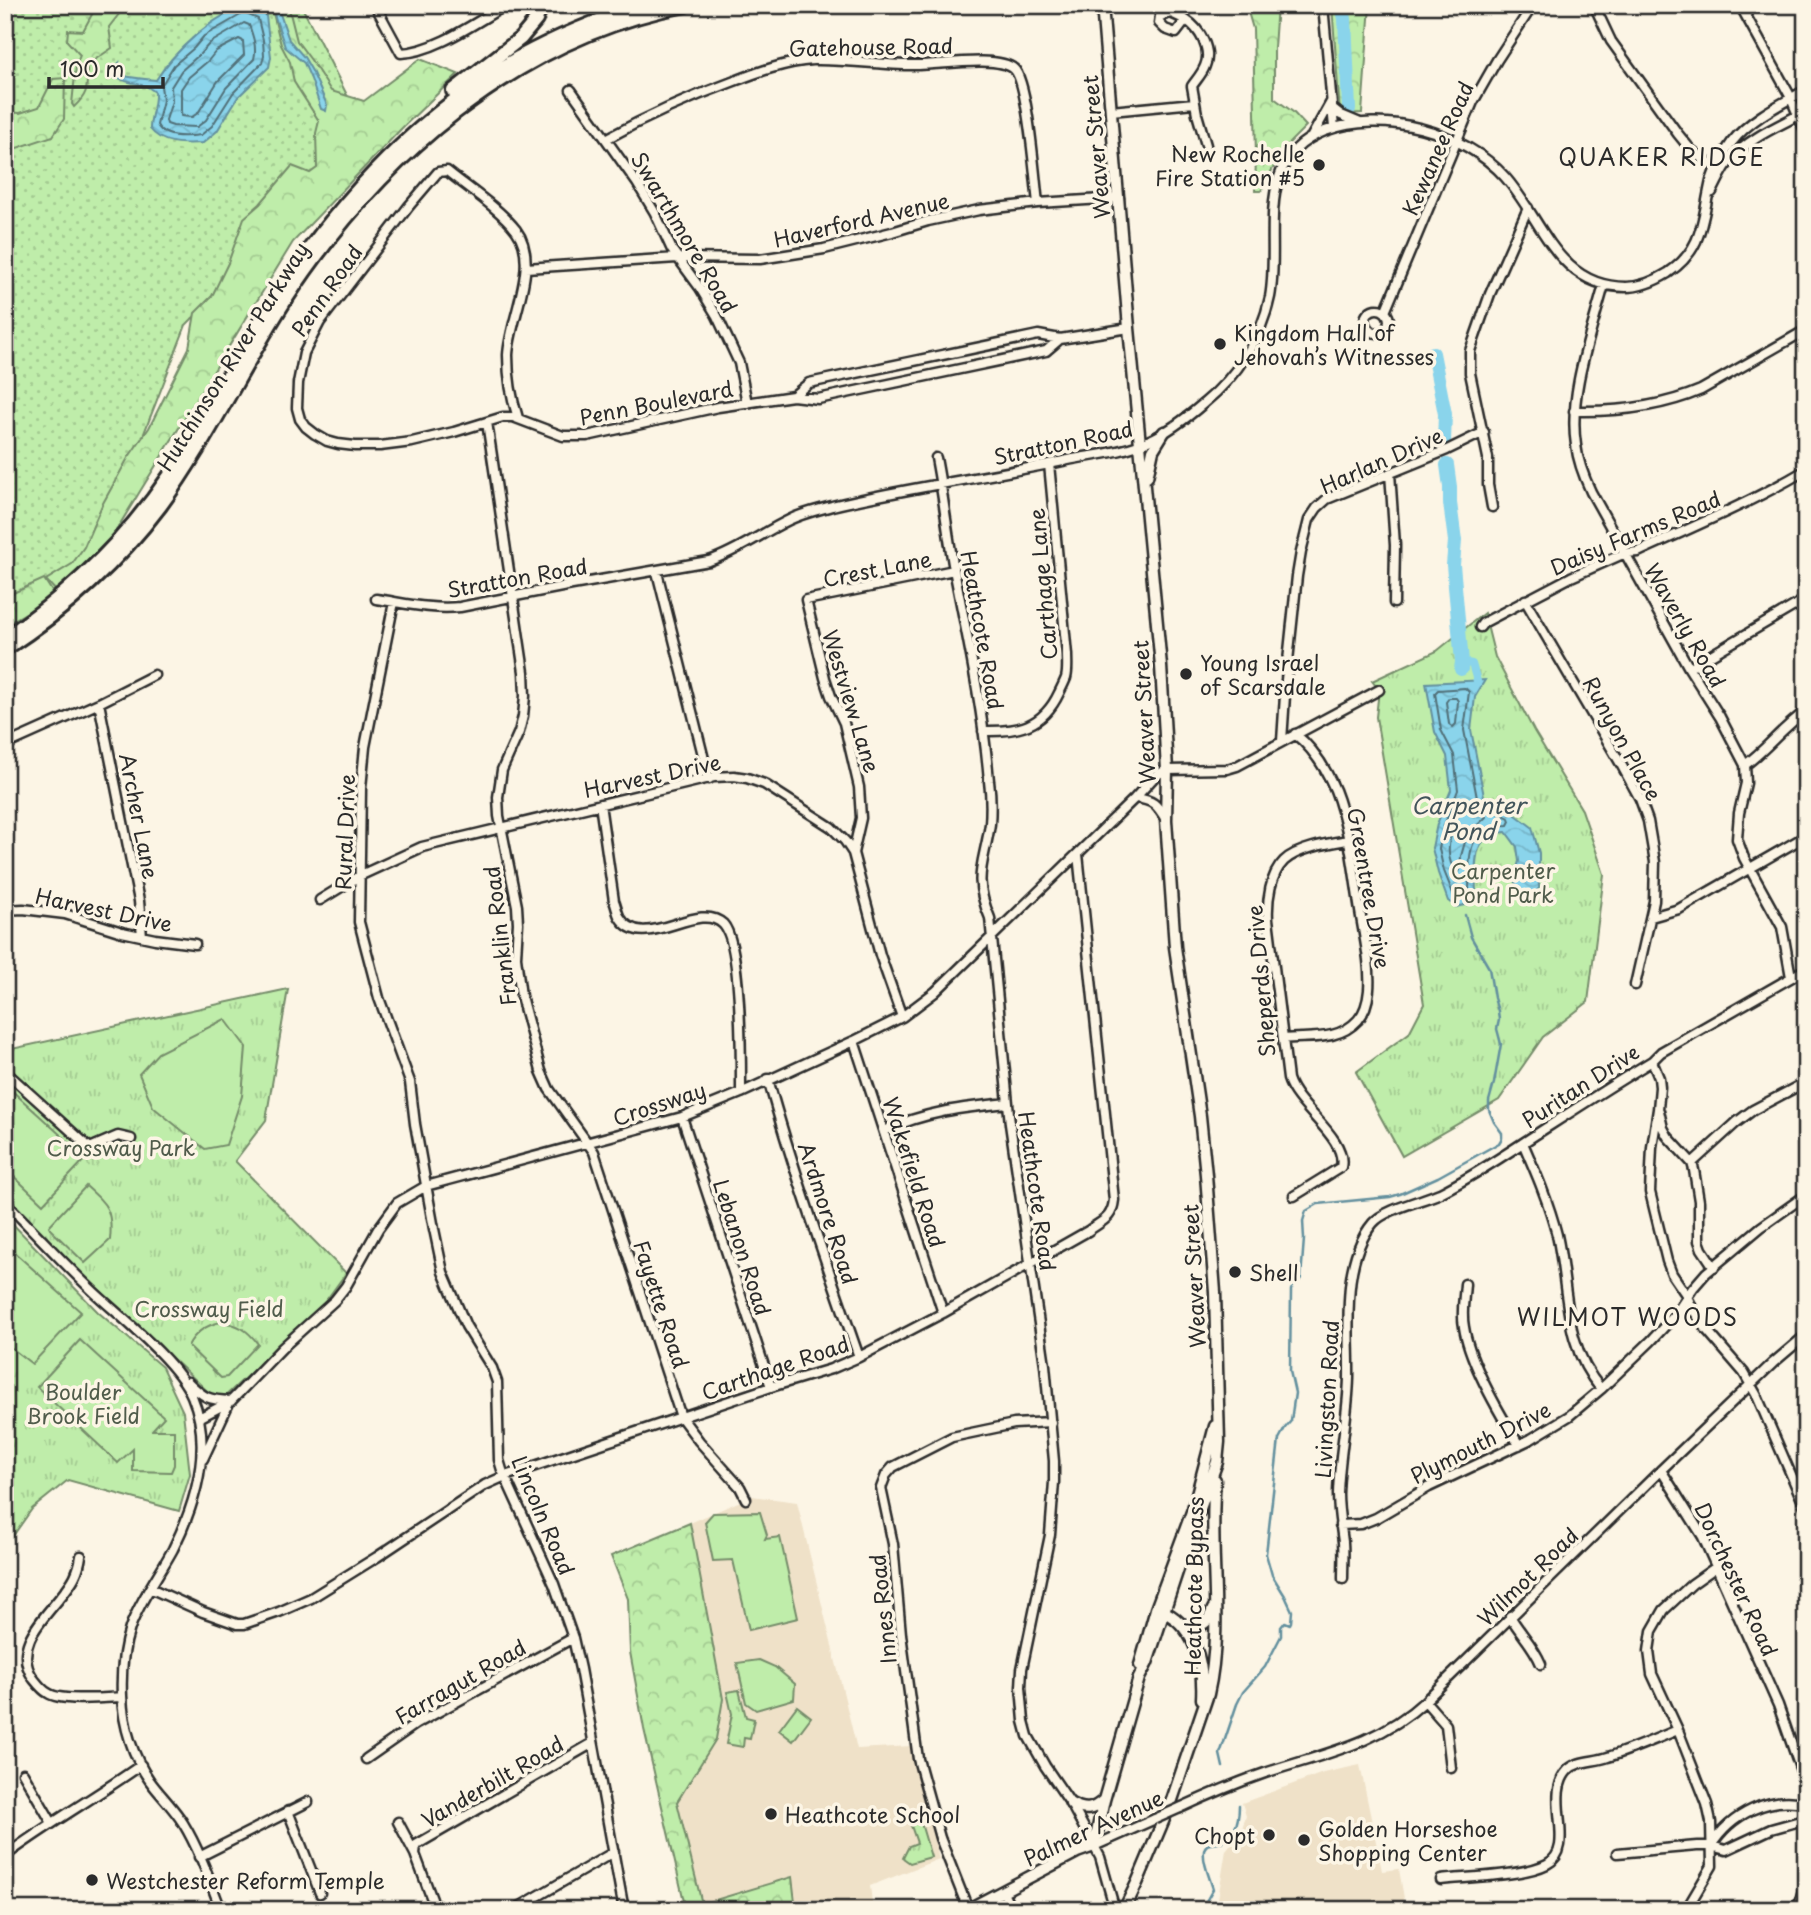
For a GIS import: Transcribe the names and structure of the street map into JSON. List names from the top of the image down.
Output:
{
  "streets": {
    "highway": ["Hutchinson River Parkway"],
    "main road": ["Weaver Street", "Heathcote Bypass", "Palmer Avenue"],
    "street": [
      "Gatehouse Road",
      "Kewanee Road",
      "Haverford Avenue",
      "Swarthmore Road",
      "Penn Road",
      "Penn Boulevard",
      "Stratton Road",
      "Harlan Drive",
      "Daisy Farms Road",
      "Crest Lane",
      "Carthage Lane",
      "Waverly Road",
      "Heathcote Road",
      "Westview Lane",
      "Runyon Place",
      "Harvest Drive",
      "Archer Lane",
      "Rural Drive",
      "Greentree Drive",
      "Franklin Road",
      "Sheperds Drive",
      "Puritan Drive",
      "Crossway",
      "Wakefield Road",
      "Ardmore Road",
      "Lebanon Road",
      "Fayette Road",
      "Carthage Road",
      "Livingston Road",
      "Plymouth Drive",
      "Lincoln Road",
      "Wilmot Road",
      "Dorchester Road",
      "Innes Road",
      "Farragut Road",
      "Vanderbilt Road"
    ]
  },
  "crossings": [
    ["Gatehouse Road", "Haverford Avenue"],
    ["Gatehouse Road", "Swarthmore Road"],
    ["Weaver Street", "Haverford Avenue"],
    ["Weaver Street", "Penn Boulevard"],
    ["Weaver Street", "Stratton Road"],
    ["Weaver Street", "Heathcote Road"],
    ["Weaver Street", "Crossway"],
    ["Weaver Street", "Heathcote Bypass"],
    ["Weaver Street", "Palmer Avenue"],
    ["Kewanee Road", "Stratton Road"],
    ["Haverford Avenue", "Swarthmore Road"],
    ["Haverford Avenue", "Penn Road"],
    ["Swarthmore Road", "Penn Boulevard"],
    ["Penn Road", "Penn Boulevard"],
    ["Penn Road", "Franklin Road"],
    ["Penn Boulevard", "Franklin Road"],
    ["Stratton Road", "Carthage Lane"],
    ["Stratton Road", "Waverly Road"],
    ["Stratton Road", "Heathcote Road"],
    ["Stratton Road", "Rural Drive"],
    ["Stratton Road", "Franklin Road"],
    ["Daisy Farms Road", "Waverly Road"],
    ["Daisy Farms Road", "Runyon Place"],
    ["Crest Lane", "Heathcote Road"],
    ["Crest Lane", "Westview Lane"],
    ["Carthage Lane", "Heathcote Road"],
    ["Heathcote Road", "Crossway"],
    ["Heathcote Road", "Carthage Road"],
    ["Heathcote Road", "Innes Road"],
    ["Heathcote Road", "Palmer Avenue"],
    ["Westview Lane", "Harvest Drive"],
    ["Harvest Drive", "Archer Lane"],
    ["Harvest Drive", "Rural Drive"],
    ["Harvest Drive", "Franklin Road"],
    ["Harvest Drive", "Crossway"],
    ["Rural Drive", "Lincoln Road"],
    ["Greentree Drive", "Sheperds Drive"],
    ["Franklin Road", "Crossway"],
    ["Franklin Road", "Fayette Road"],
    ["Puritan Drive", "Livingston Road"],
    ["Crossway", "Wakefield Road"],
    ["Crossway", "Ardmore Road"],
    ["Crossway", "Lebanon Road"],
    ["Crossway", "Fayette Road"],
    ["Crossway", "Carthage Road"],
    ["Crossway", "Lincoln Road"],
    ["Wakefield Road", "Carthage Road"],
    ["Ardmore Road", "Carthage Road"],
    ["Lebanon Road", "Carthage Road"],
    ["Fayette Road", "Carthage Road"],
    ["Carthage Road", "Lincoln Road"],
    ["Livingston Road", "Plymouth Drive"],
    ["Lincoln Road", "Farragut Road"],
    ["Lincoln Road", "Vanderbilt Road"],
    ["Wilmot Road", "Dorchester Road"],
    ["Wilmot Road", "Palmer Avenue"],
    ["Innes Road", "Palmer Avenue"]
  ],
  "districts": ["QUAKER RIDGE", "WILMOT WOODS"],
  "water": ["Carpenter Pond"],
  "parks": [
    "Carpenter Pond Park",
    "Crossway Park",
    "Crossway Field",
    "Boulder Brook Field"
  ],
  "places": [
    "New Rochelle Fire Station #5",
    "Kingdom Hall of Jehovah’s Witnesses",
    "Young Israel of Scarsdale",
    "Shell",
    "Heathcote School",
    "Chopt",
    "Golden Horseshoe Shopping Center",
    "Westchester Reform Temple"
  ],
  "scale_bar": "100 m"
}
